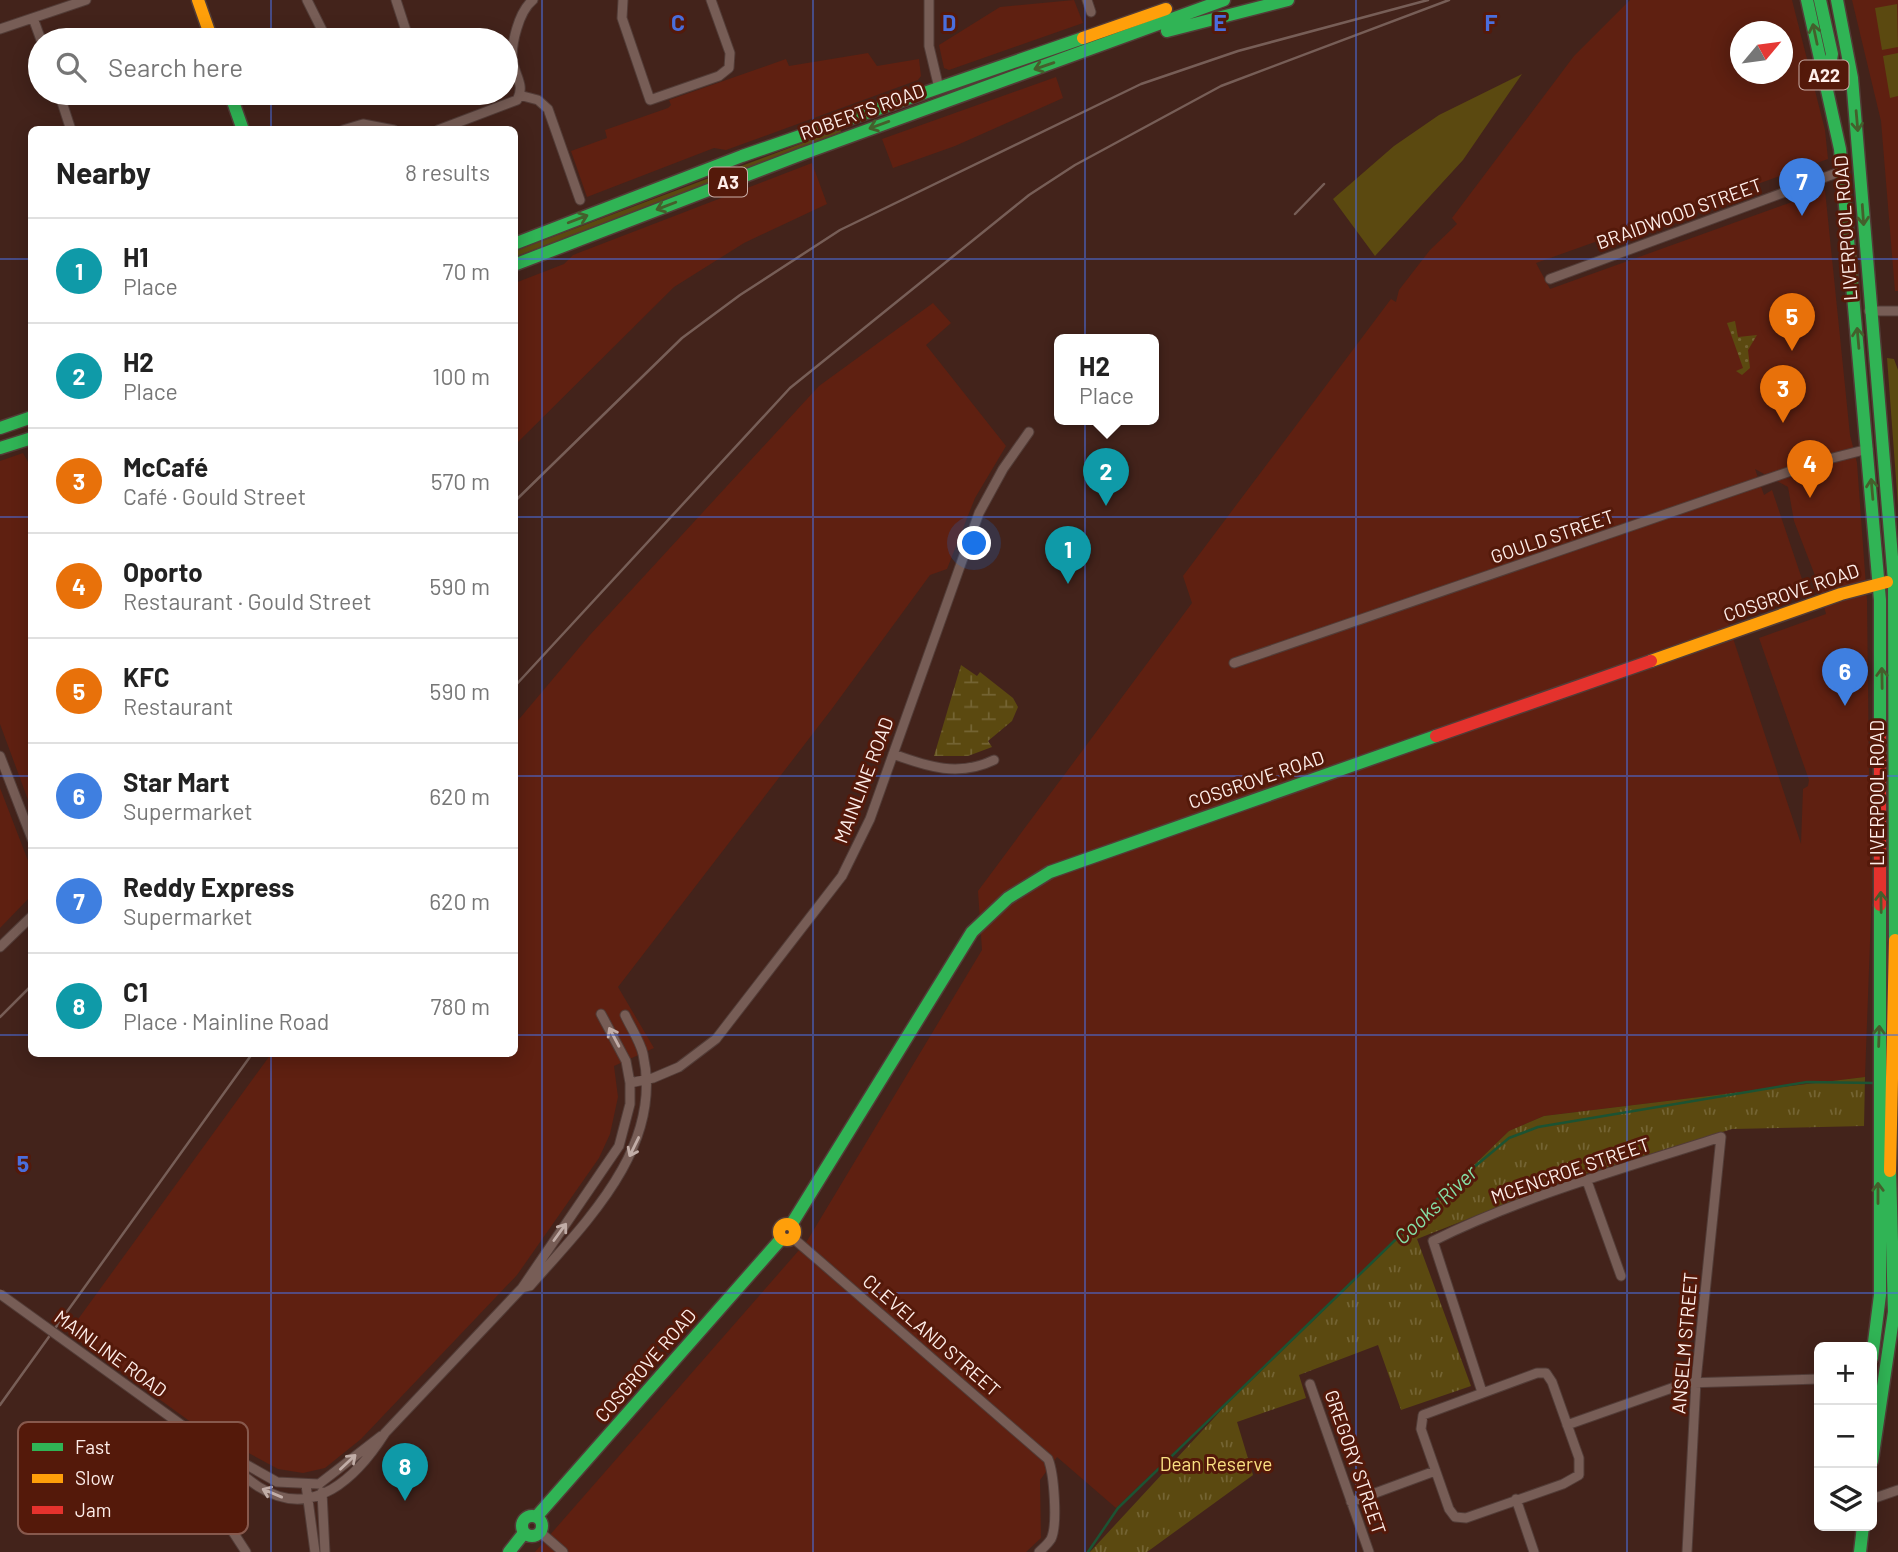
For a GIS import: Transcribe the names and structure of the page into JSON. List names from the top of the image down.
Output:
{
  "streets": {
    "main road": [
      "A22",
      "ROBERTS ROAD",
      "A3",
      "LIVERPOOL ROAD",
      "COSGROVE ROAD"
    ],
    "street": [
      "BRAIDWOOD STREET",
      "GOULD STREET",
      "MAINLINE ROAD",
      "MCENCROE STREET",
      "CLEVELAND STREET",
      "ANSELM STREET",
      "GREGORY STREET"
    ]
  },
  "crossings": [
    ["BRAIDWOOD STREET", "LIVERPOOL ROAD"],
    ["LIVERPOOL ROAD", "GOULD STREET"],
    ["LIVERPOOL ROAD", "COSGROVE ROAD"],
    ["COSGROVE ROAD", "CLEVELAND STREET"],
    ["MCENCROE STREET", "ANSELM STREET"]
  ],
  "water": ["Cooks River"],
  "parks": ["Dean Reserve"],
  "legend": ["Fast", "Slow", "Jam"],
  "north": "top right",
  "page": {
    "search": "Search here",
    "heading": ["Nearby", "8 results"],
    "pins": [
      "7",
      "5",
      "3",
      "4",
      "2",
      "1",
      "6",
      "8"
    ],
    "list": [
      {
        "mark": "1",
        "name": "H1",
        "note": "Place",
        "value": "70 m"
      },
      {
        "mark": "2",
        "name": "H2",
        "note": "Place",
        "value": "100 m"
      },
      {
        "mark": "3",
        "name": "McCafé",
        "note": "Café · Gould Street",
        "value": "570 m"
      },
      {
        "mark": "4",
        "name": "Oporto",
        "note": "Restaurant · Gould Street",
        "value": "590 m"
      },
      {
        "mark": "5",
        "name": "KFC",
        "note": "Restaurant",
        "value": "590 m"
      },
      {
        "mark": "6",
        "name": "Star Mart",
        "note": "Supermarket",
        "value": "620 m"
      },
      {
        "mark": "7",
        "name": "Reddy Express",
        "note": "Supermarket",
        "value": "620 m"
      },
      {
        "mark": "8",
        "name": "C1",
        "note": "Place · Mainline Road",
        "value": "780 m"
      }
    ],
    "popup": ["H2", "Place"],
    "map_buttons": ["+", "−"]
  },
  "grid": {
    "columns": [
      "C",
      "D",
      "E",
      "F"
    ],
    "rows": ["5"]
  }
}
